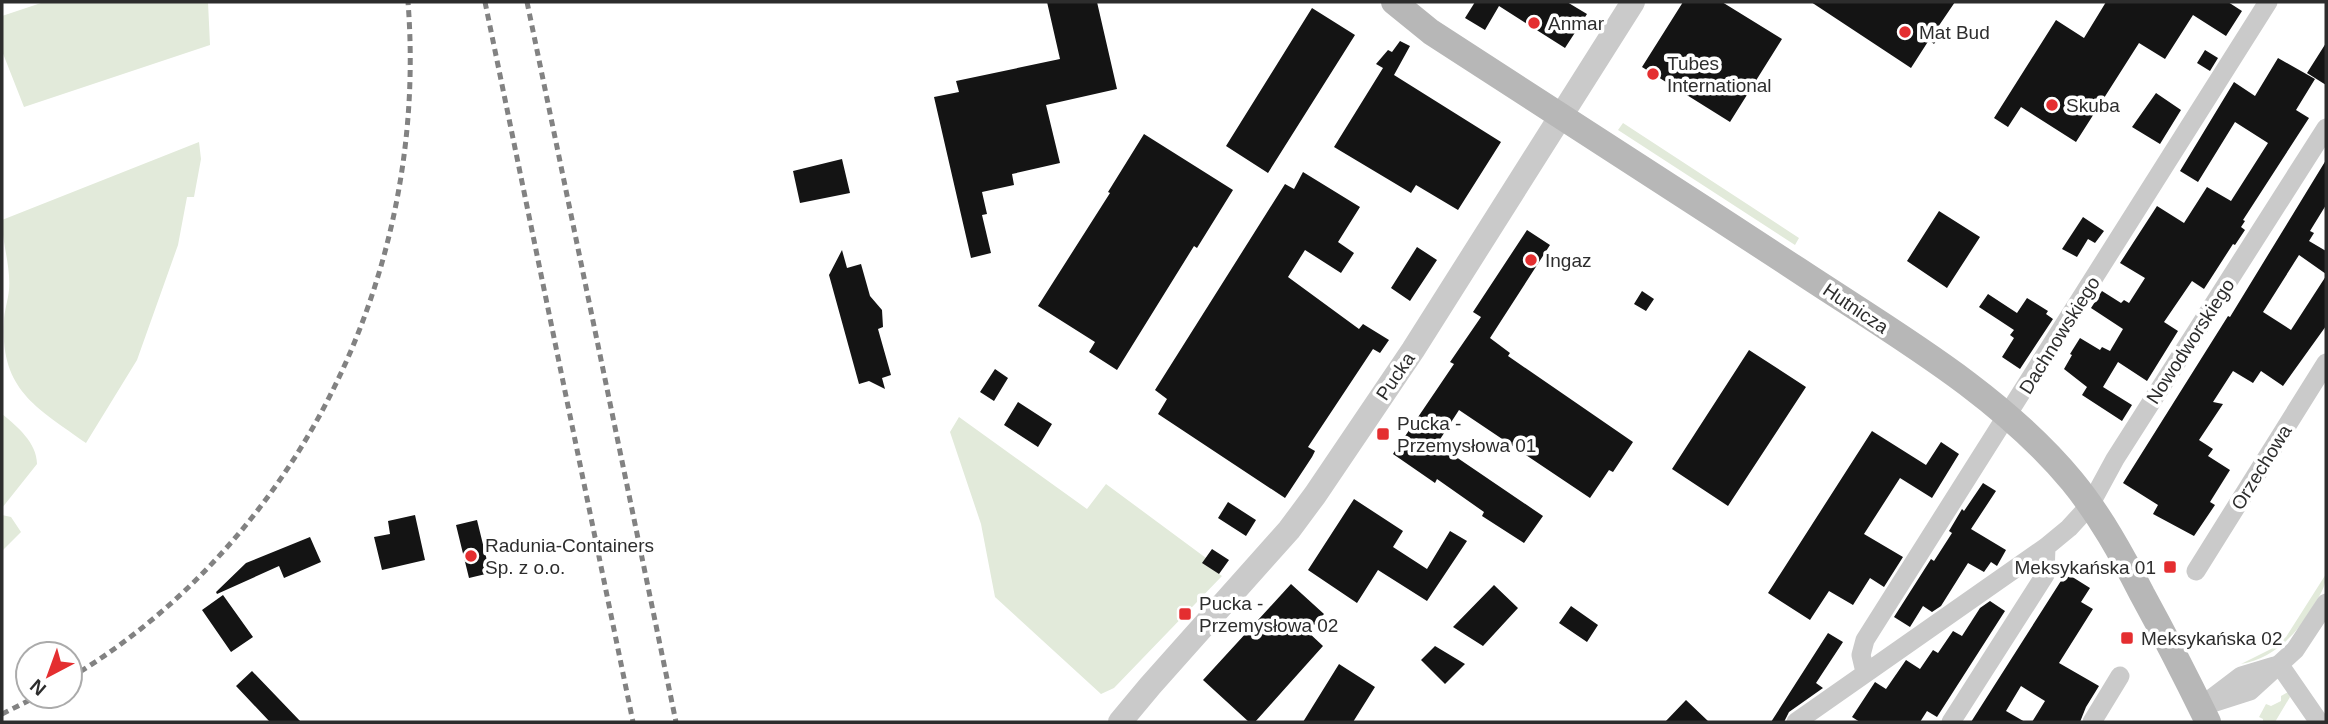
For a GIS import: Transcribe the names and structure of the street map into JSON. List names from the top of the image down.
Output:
{
  "streets": {
    "main road": ["Hutnicza"],
    "street": [
      "Dachnowskiego",
      "Nowodworskiego",
      "Pucka",
      "Orzechowa"
    ]
  },
  "crossings": [
    ["Hutnicza", "Dachnowskiego"],
    ["Hutnicza", "Nowodworskiego"],
    ["Hutnicza", "Pucka"],
    ["Dachnowskiego", "Nowodworskiego"]
  ],
  "places": {
    "other": [
      "Anmar",
      "Mat Bud",
      "Tubes International",
      "Skuba",
      "Ingaz",
      "Radunia-Containers Sp. z o.o."
    ],
    "transit": [
      "Pucka - Przemysłowa 01",
      "Meksykańska 01",
      "Pucka - Przemysłowa 02",
      "Meksykańska 02"
    ]
  },
  "north": "bottom left"
}
